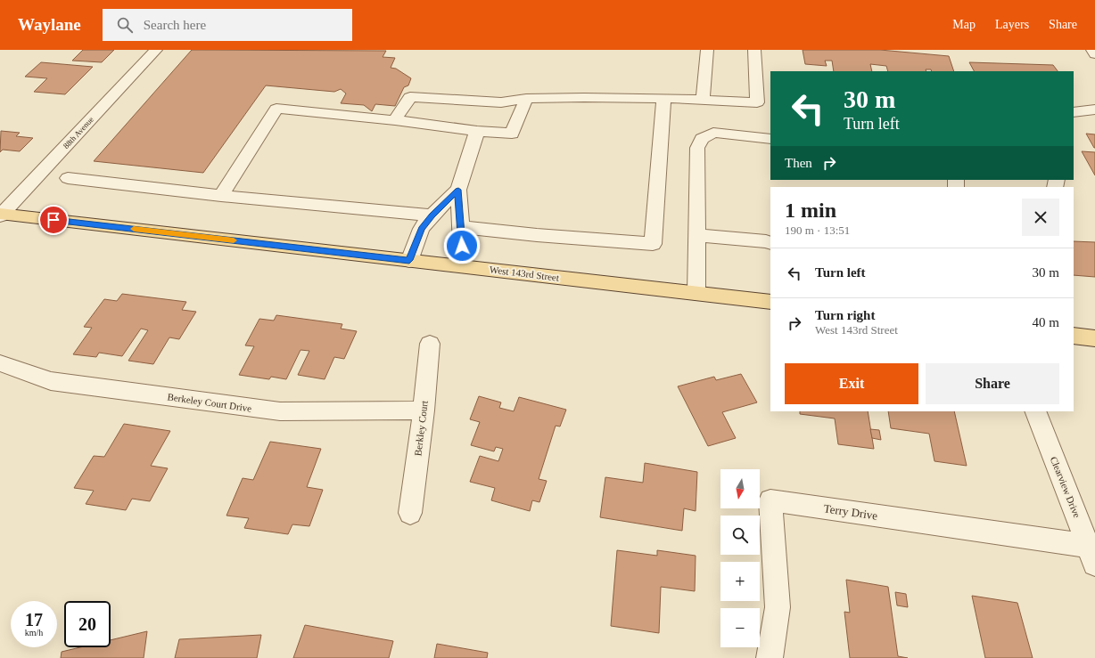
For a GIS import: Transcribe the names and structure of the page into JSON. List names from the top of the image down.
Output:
{
  "streets": {
    "main road": ["West 143rd Street"],
    "street": [
      "88th Avenue",
      "Berkeley Court Drive",
      "Berkley Court",
      "Clearview Drive",
      "Terry Drive"
    ]
  },
  "crossings": [
    ["88th Avenue", "West 143rd Street"],
    ["Berkeley Court Drive", "Berkley Court"],
    ["Clearview Drive", "Terry Drive"]
  ],
  "north": "bottom",
  "page": {
    "header": "Waylane",
    "search": "Search here",
    "nav": ["Map", "Layers", "Share"],
    "turn": ["30 m", "Turn left"],
    "then": "Then",
    "heading": ["1 min", "190 m · 13:51"],
    "list": [
      {
        "name": "Turn left",
        "value": "30 m"
      },
      {
        "name": "Turn right",
        "note": "West 143rd Street",
        "value": "40 m"
      }
    ],
    "buttons": ["Exit", "Share"],
    "map_buttons": ["+", "−"],
    "speed": "17 km/h",
    "limit": "20"
  }
}
